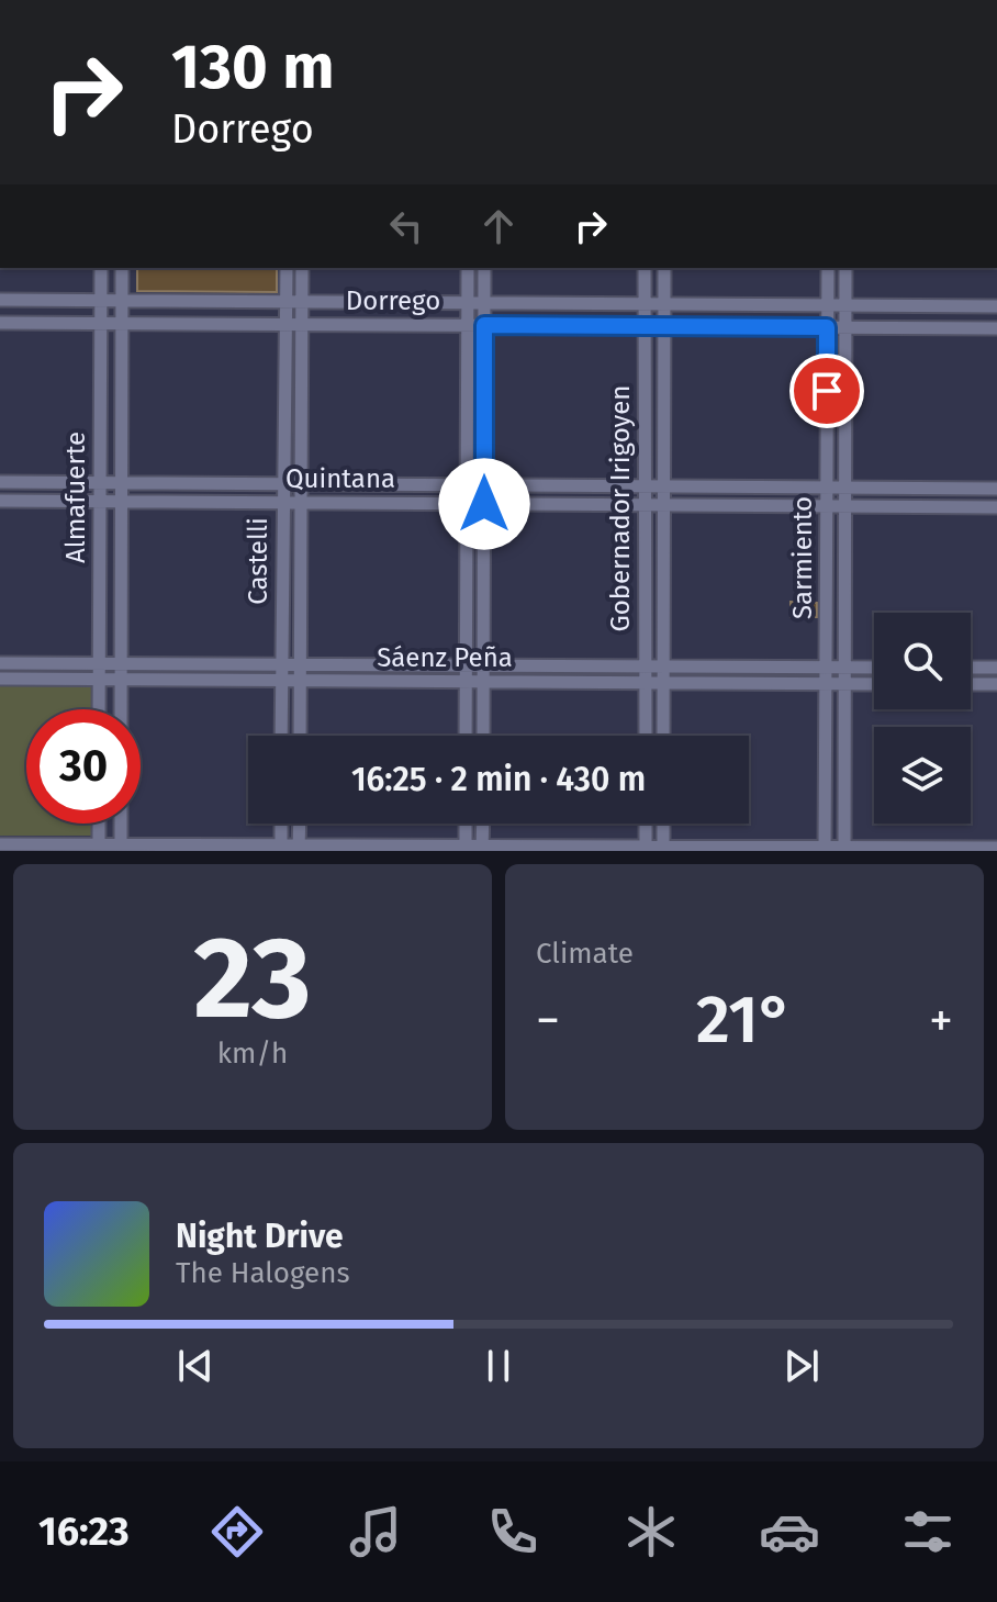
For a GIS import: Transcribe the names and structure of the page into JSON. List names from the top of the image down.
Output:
{
  "streets": {
    "street": [
      "Dorrego",
      "Quintana",
      "Almafuerte",
      "Gobernador Irigoyen",
      "Sarmiento",
      "Castelli",
      "Sáenz Peña"
    ]
  },
  "crossings": [
    ["Dorrego", "Almafuerte"],
    ["Dorrego", "Gobernador Irigoyen"],
    ["Dorrego", "Sarmiento"],
    ["Dorrego", "Castelli"],
    ["Quintana", "Almafuerte"],
    ["Quintana", "Gobernador Irigoyen"],
    ["Quintana", "Sarmiento"],
    ["Quintana", "Castelli"],
    ["Almafuerte", "Sáenz Peña"],
    ["Gobernador Irigoyen", "Sáenz Peña"],
    ["Sarmiento", "Sáenz Peña"],
    ["Castelli", "Sáenz Peña"]
  ],
  "page": {
    "turn": ["130 m", "Dorrego"],
    "limit": "30",
    "trip": "16:25 · 2 min · 430 m",
    "tile": [
      ["23", "km/h"],
      "Climate"
    ],
    "heat": ["−", "21°", "+"],
    "song": ["Night Drive", "The Halogens"],
    "tabs": "16:23"
  }
}
